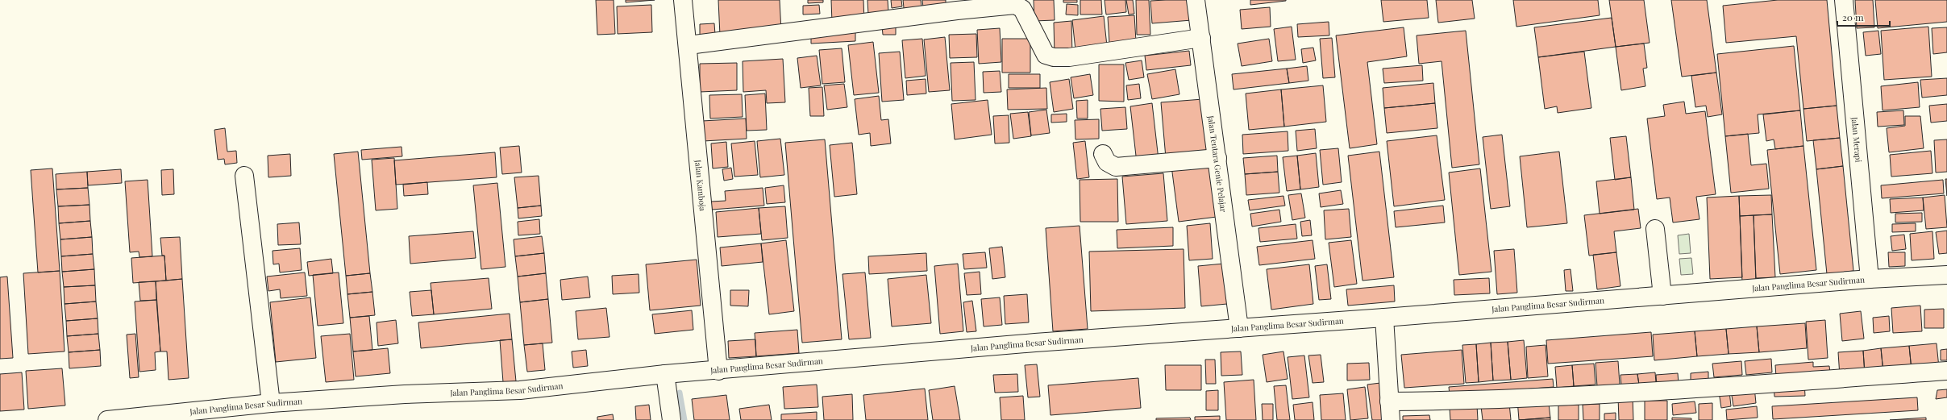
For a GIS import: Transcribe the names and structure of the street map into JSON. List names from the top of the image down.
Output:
{
  "streets": {
    "street": [
      "Jalan Merapi",
      "Jalan Tentara Genie Pelajar",
      "Jalan Kamboja",
      "Jalan Panglima Besar Sudirman"
    ]
  },
  "crossings": [
    ["Jalan Merapi", "Jalan Panglima Besar Sudirman"],
    ["Jalan Tentara Genie Pelajar", "Jalan Panglima Besar Sudirman"],
    ["Jalan Kamboja", "Jalan Panglima Besar Sudirman"]
  ],
  "scale_bar": "20 m"
}
